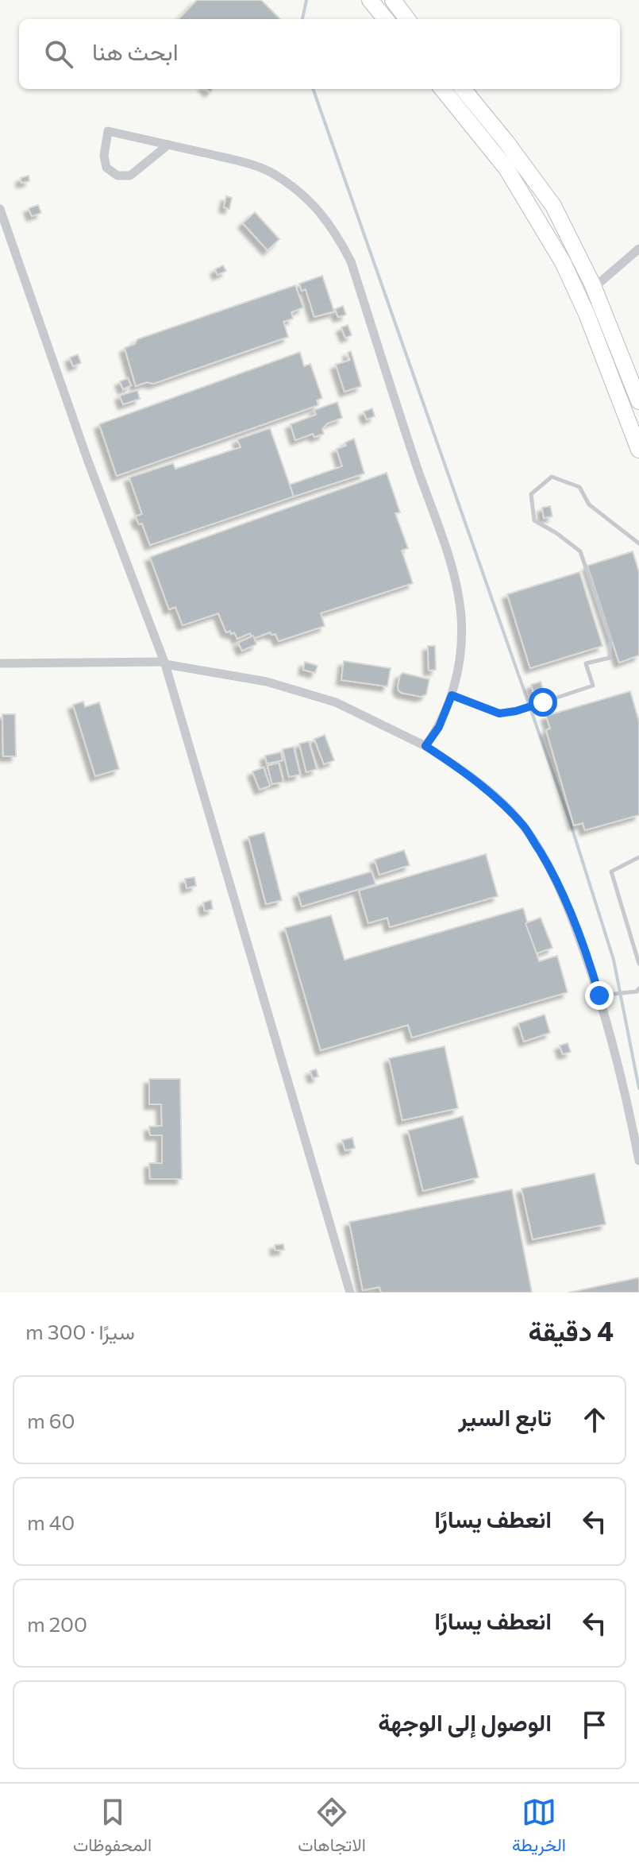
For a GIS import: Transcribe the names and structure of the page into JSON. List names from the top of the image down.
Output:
{
  "page": {
    "search": "ابحث هنا",
    "heading": ["4 دقيقة", "سيرًا · 300 m"],
    "list": [
      ["تابع السير", "60 m"],
      ["انعطف يسارًا", "40 m"],
      ["انعطف يسارًا", "200 m"],
      "الوصول إلى الوجهة"
    ],
    "nav": ["الخريطة", "الاتجاهات", "المحفوظات"]
  }
}
